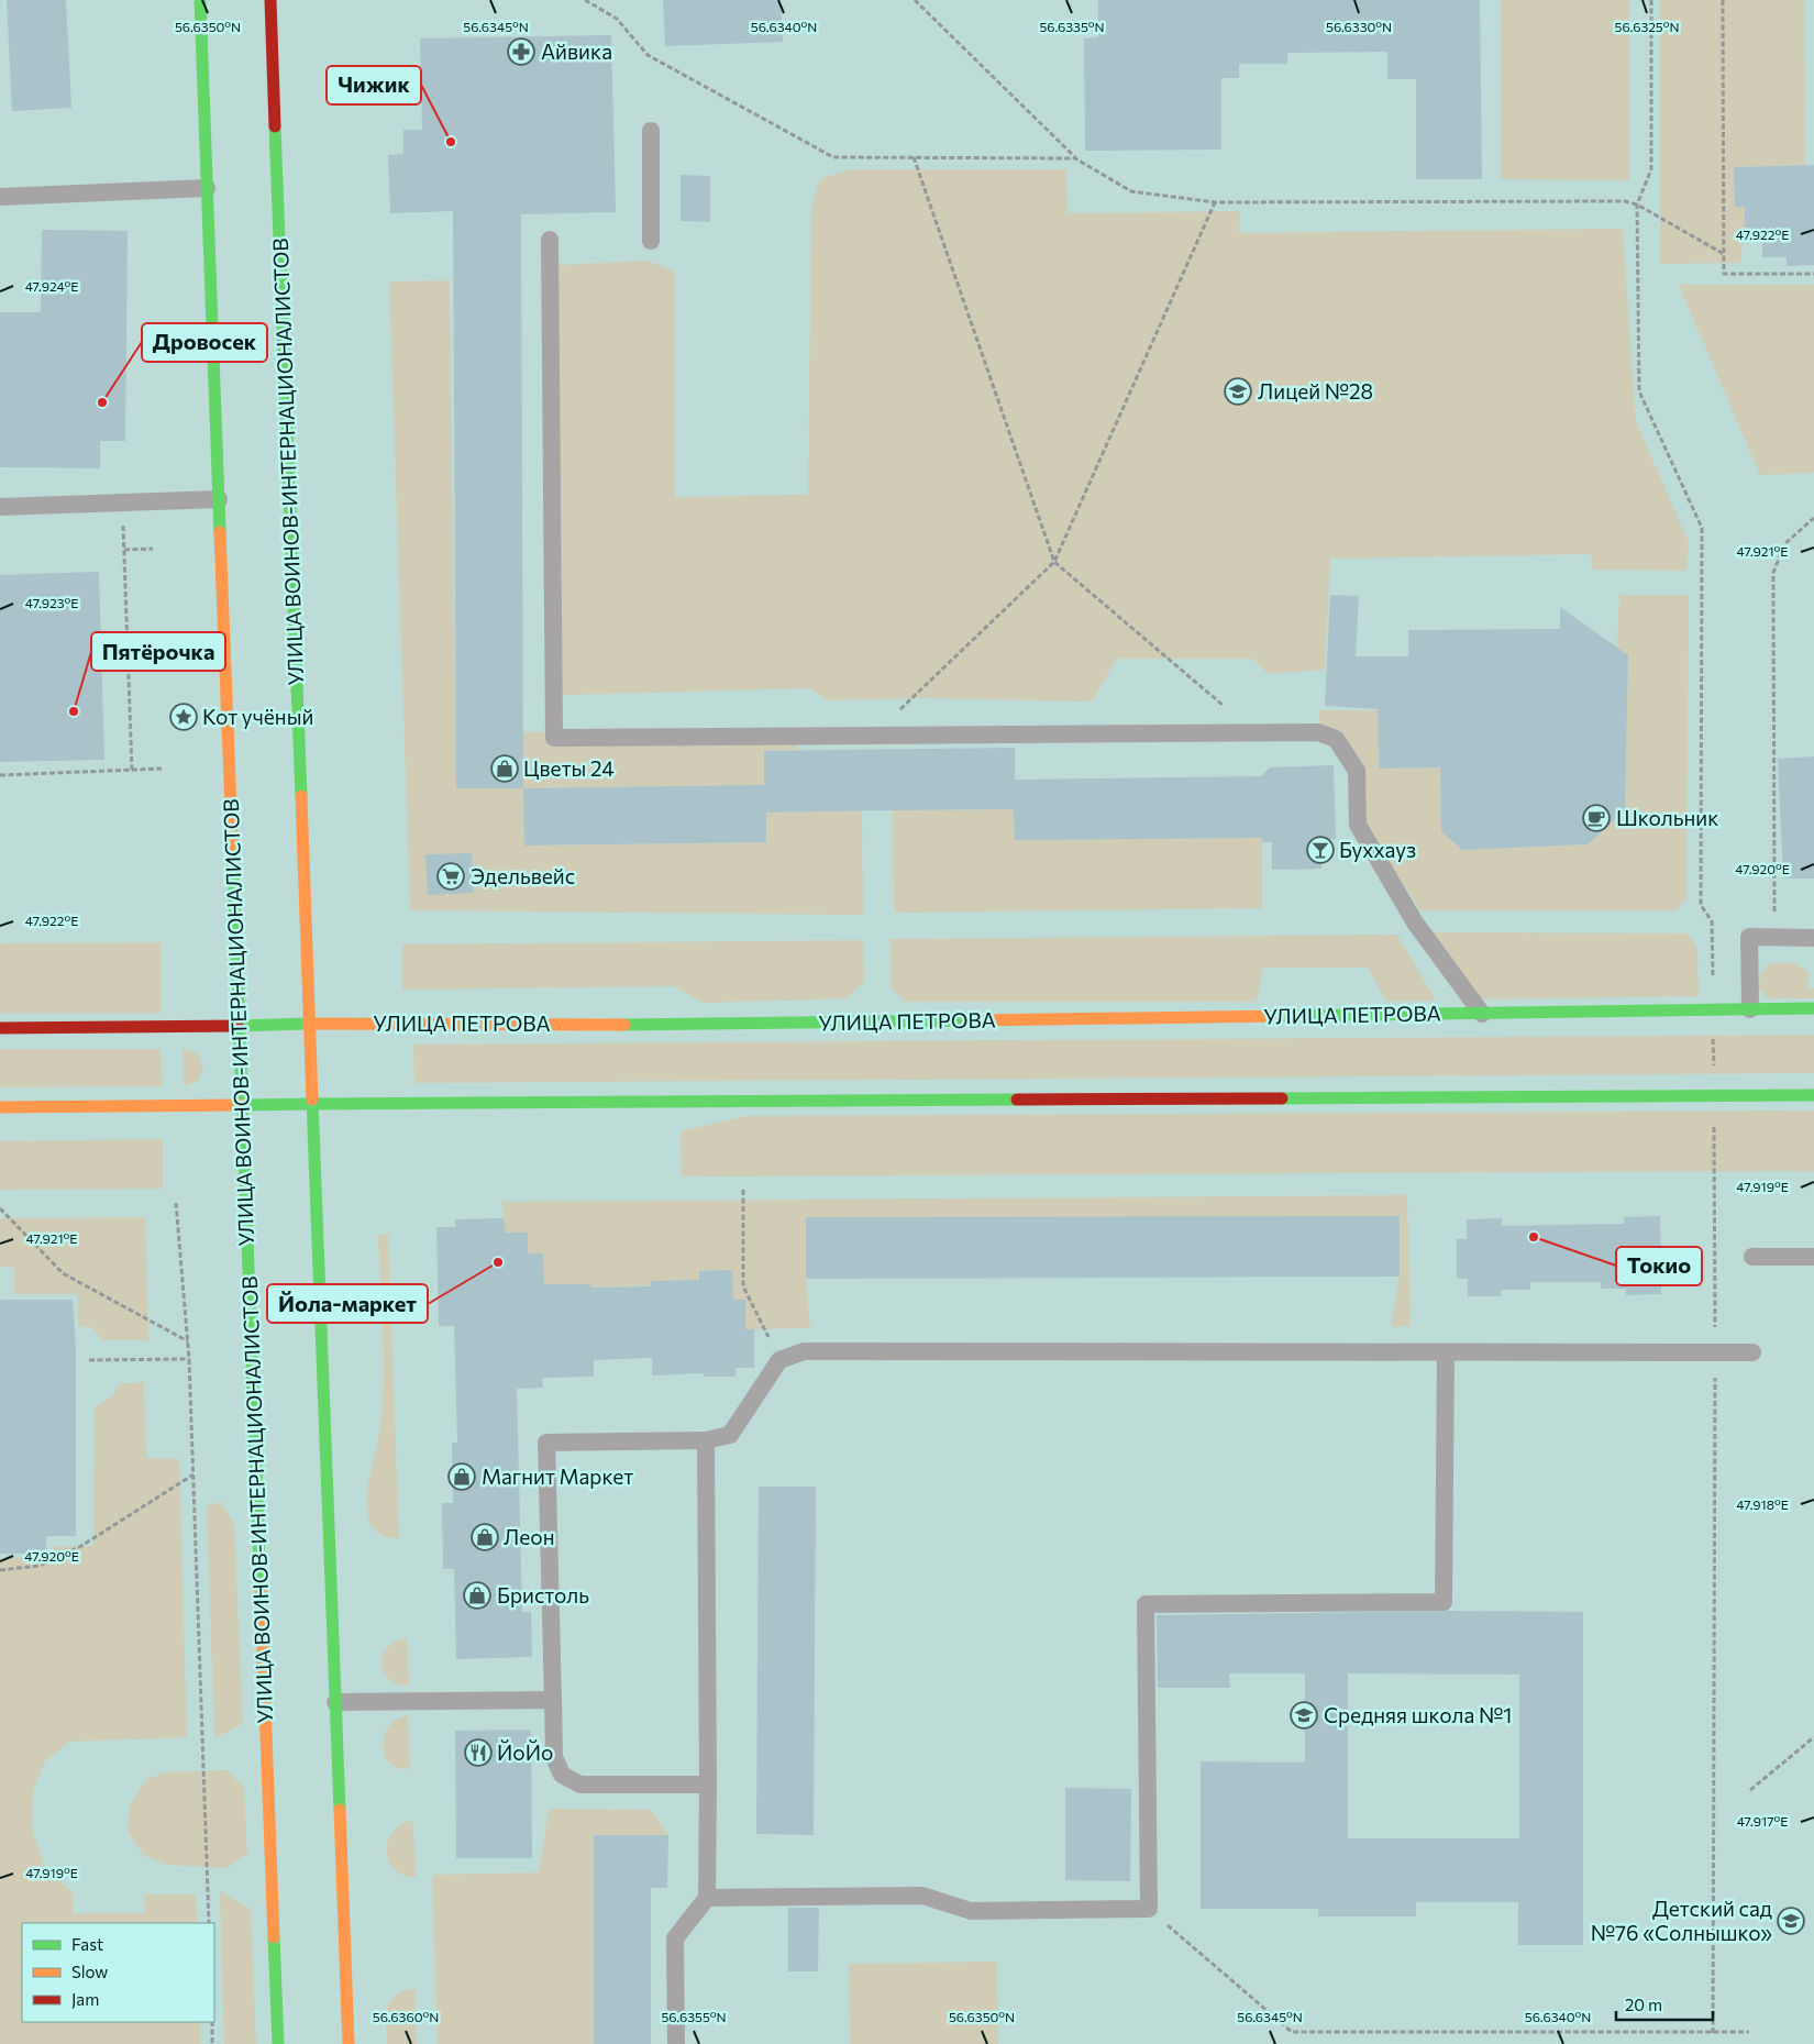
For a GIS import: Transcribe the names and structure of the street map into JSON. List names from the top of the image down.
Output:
{
  "streets": {
    "main road": ["УЛИЦА ВОИНОВ-ИНТЕРНАЦИОНАЛИСТОВ", "УЛИЦА ПЕТРОВА"]
  },
  "crossings": [
    ["УЛИЦА ВОИНОВ-ИНТЕРНАЦИОНАЛИСТОВ", "УЛИЦА ПЕТРОВА"]
  ],
  "places": {
    "pharmacy": ["Айвика"],
    "other": [
      "Чижик",
      "Дровосек",
      "Пятёрочка",
      "Токио",
      "Йола-маркет"
    ],
    "school or university": ["Лицей №28", "Средняя школа №1", "Детский сад №76 «Солнышко»"],
    "place": ["Кот учёный"],
    "shop": [
      "Цветы 24",
      "Магнит Маркет",
      "Леон",
      "Бристоль"
    ],
    "cafe": ["Школьник"],
    "bar": ["Буххауз"],
    "supermarket": ["Эдельвейс"],
    "restaurant": ["ЙоЙо"]
  },
  "legend": ["Fast", "Slow", "Jam"],
  "scale_bar": "20 m",
  "coordinates": [
    "56.6350°N",
    "56.6345°N",
    "56.6340°N",
    "56.6335°N",
    "56.6330°N",
    "56.6325°N",
    "47.922°E",
    "47.924°E",
    "47.921°E",
    "47.923°E",
    "47.920°E",
    "47.919°E",
    "47.918°E",
    "47.917°E",
    "56.6360°N",
    "56.6355°N"
  ]
}
